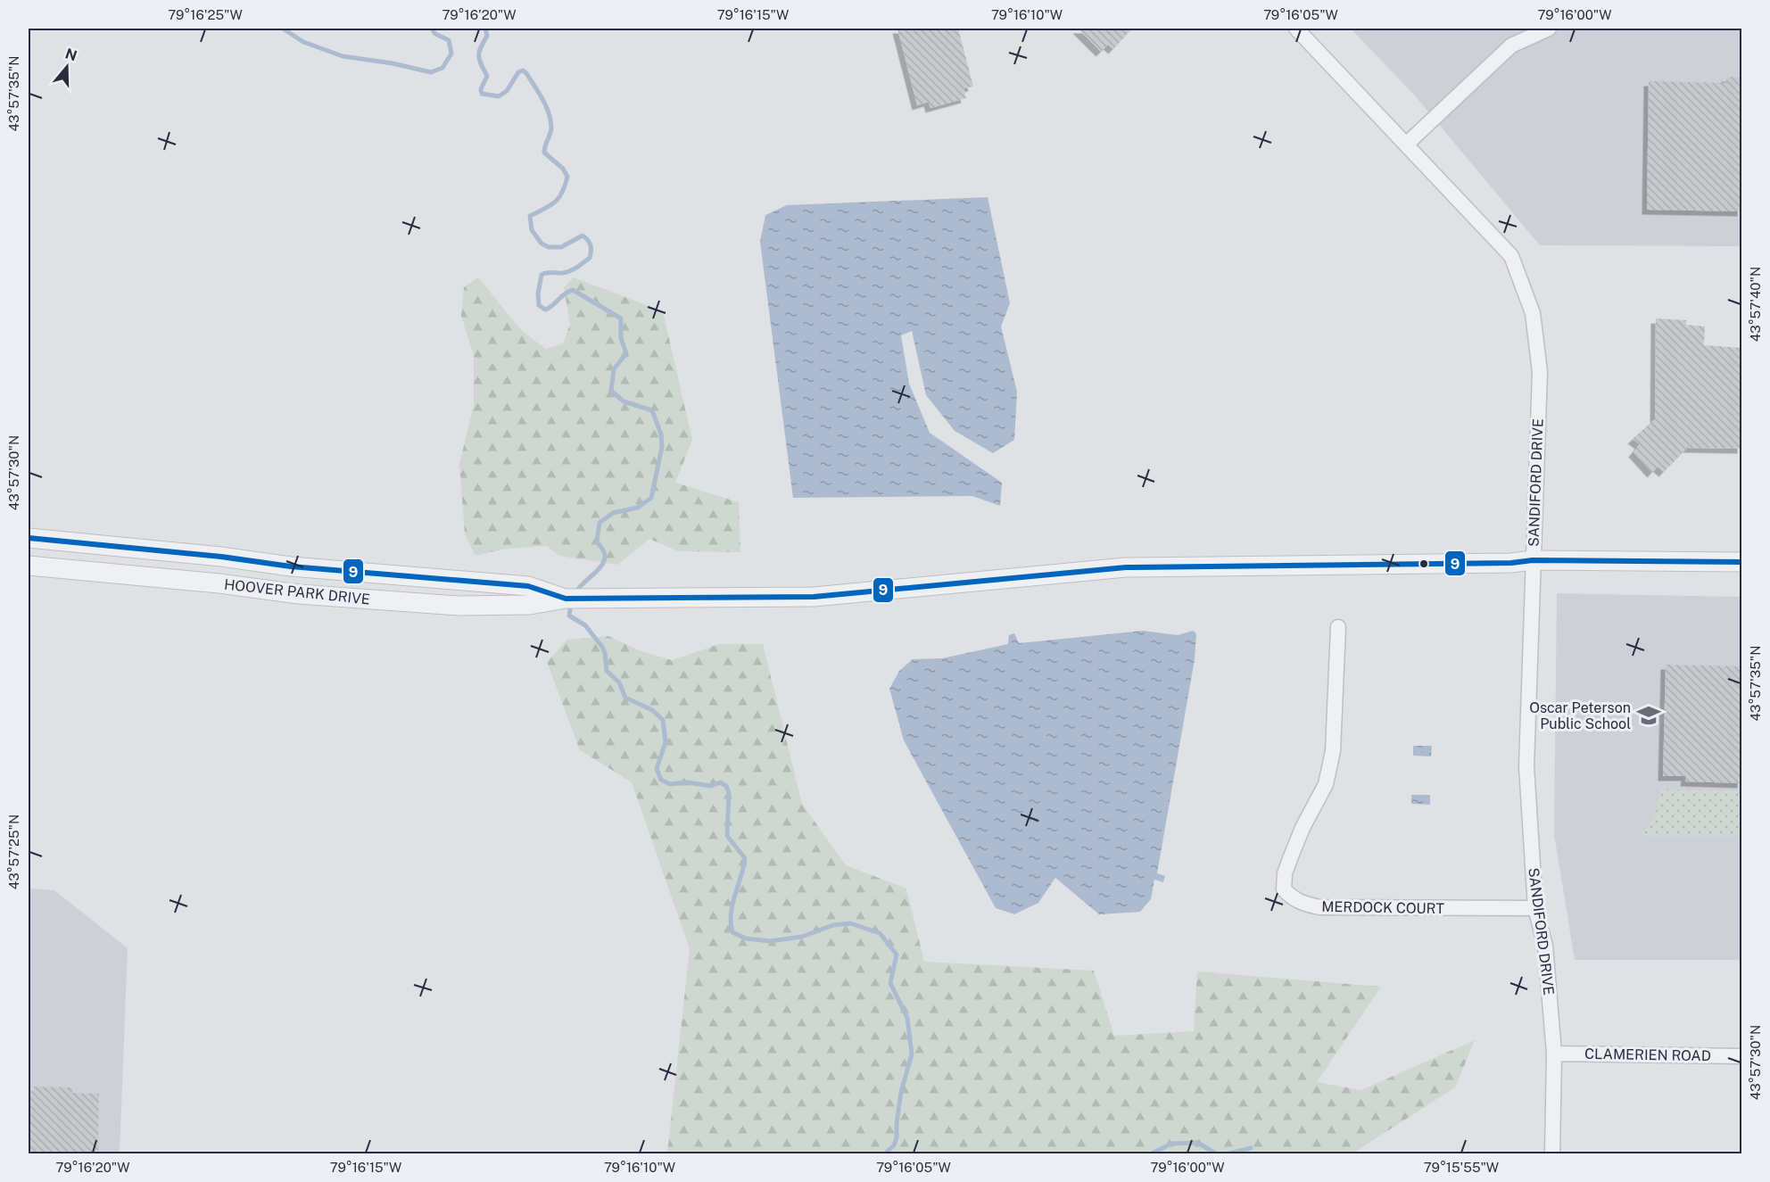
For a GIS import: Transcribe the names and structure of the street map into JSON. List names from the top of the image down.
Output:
{
  "streets": {
    "street": [
      "SANDIFORD DRIVE",
      "HOOVER PARK DRIVE",
      "MERDOCK COURT",
      "CLAMERIEN ROAD"
    ]
  },
  "crossings": [
    ["SANDIFORD DRIVE", "HOOVER PARK DRIVE"],
    ["SANDIFORD DRIVE", "MERDOCK COURT"],
    ["SANDIFORD DRIVE", "CLAMERIEN ROAD"]
  ],
  "places": {
    "school or university": ["Oscar Peterson Public School"]
  },
  "lines": ["transit line 9"],
  "north": "top",
  "coordinates": [
    "79°16'25\"W",
    "79°16'20\"W",
    "79°16'15\"W",
    "79°16'10\"W",
    "79°16'05\"W",
    "79°16'00\"W",
    "43°57'35\"N",
    "43°57'40\"N",
    "43°57'30\"N",
    "43°57'25\"N",
    "79°15'55\"W"
  ]
}
